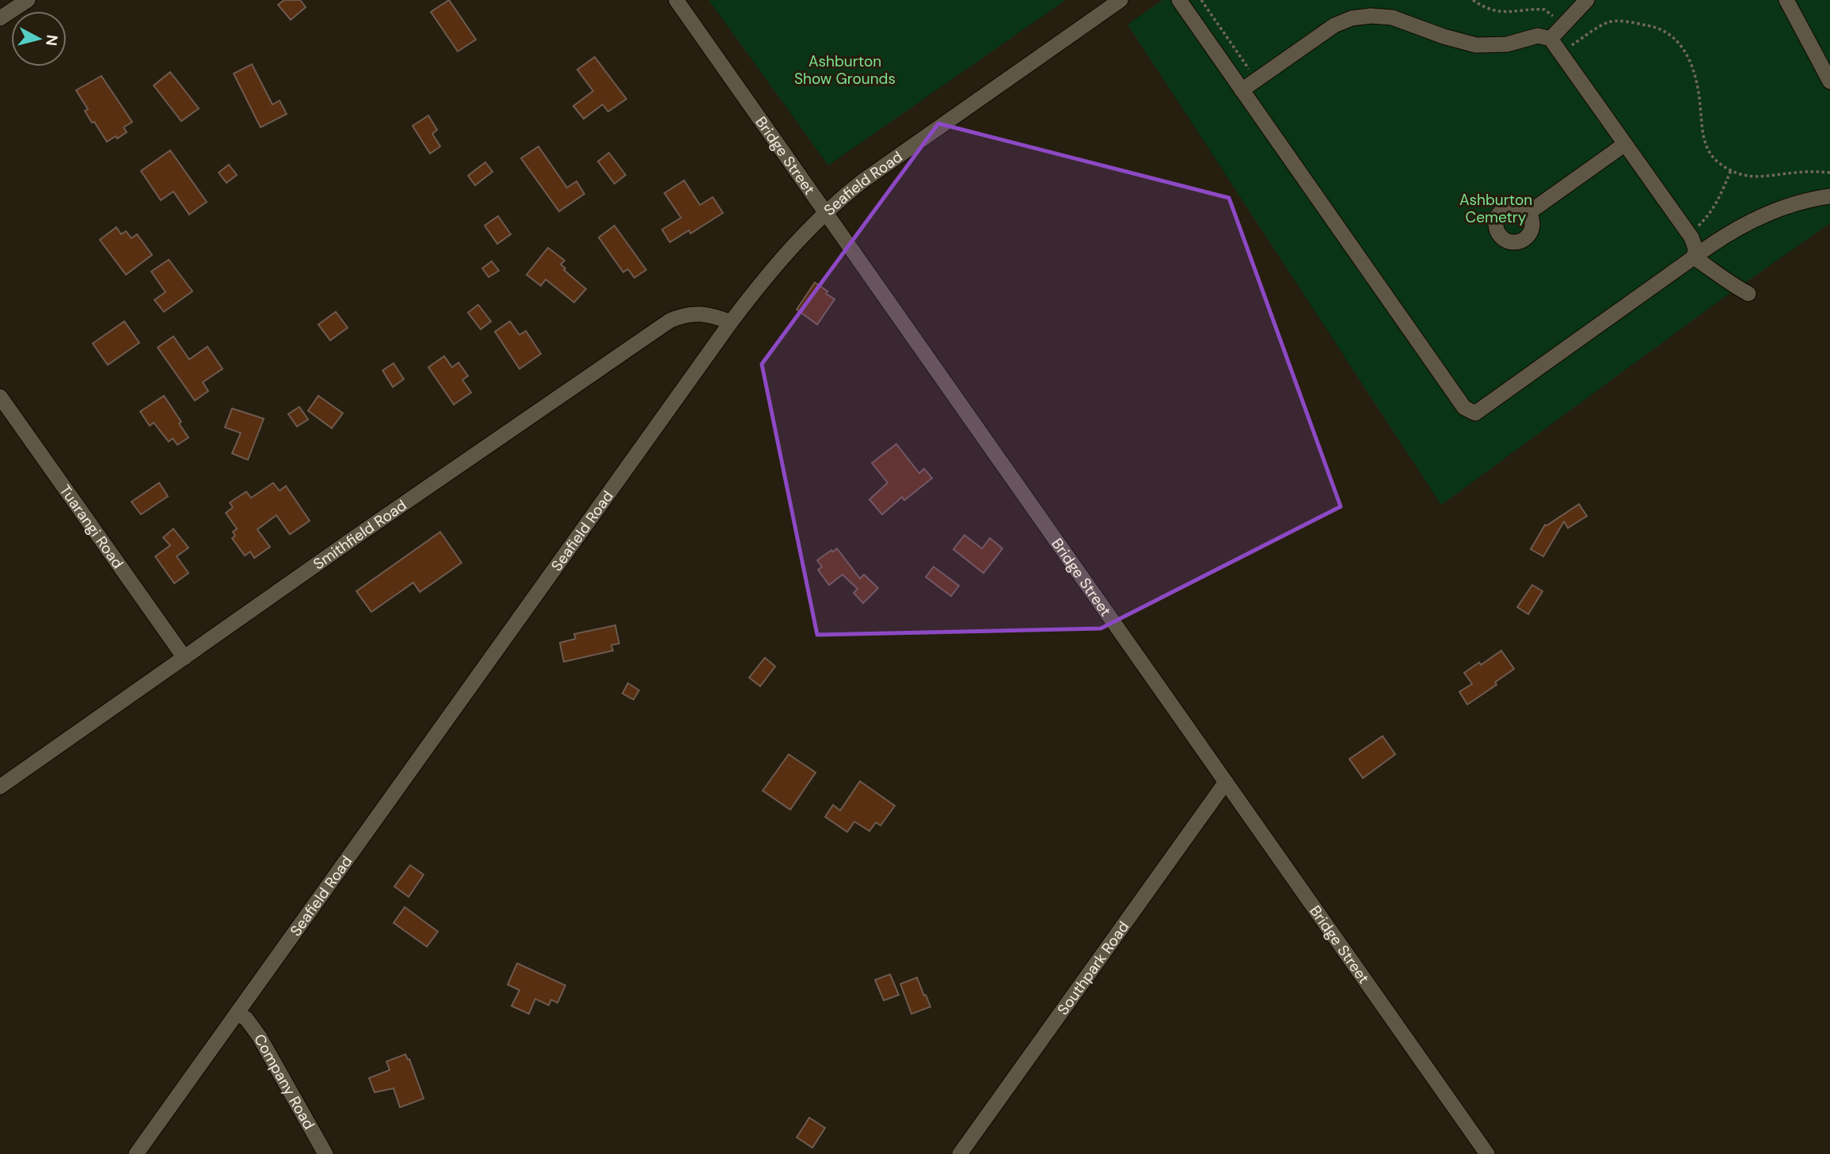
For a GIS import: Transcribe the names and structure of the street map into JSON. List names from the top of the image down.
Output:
{
  "streets": {
    "street": [
      "Bridge Street",
      "Seafield Road",
      "Tuarangi Road",
      "Smithfield Road",
      "Southpark Road",
      "Company Road"
    ]
  },
  "crossings": [
    ["Bridge Street", "Seafield Road"],
    ["Bridge Street", "Southpark Road"],
    ["Seafield Road", "Smithfield Road"],
    ["Seafield Road", "Company Road"],
    ["Tuarangi Road", "Smithfield Road"]
  ],
  "parks": ["Ashburton Show Grounds", "Ashburton Cemetry"],
  "north": "right"
}
